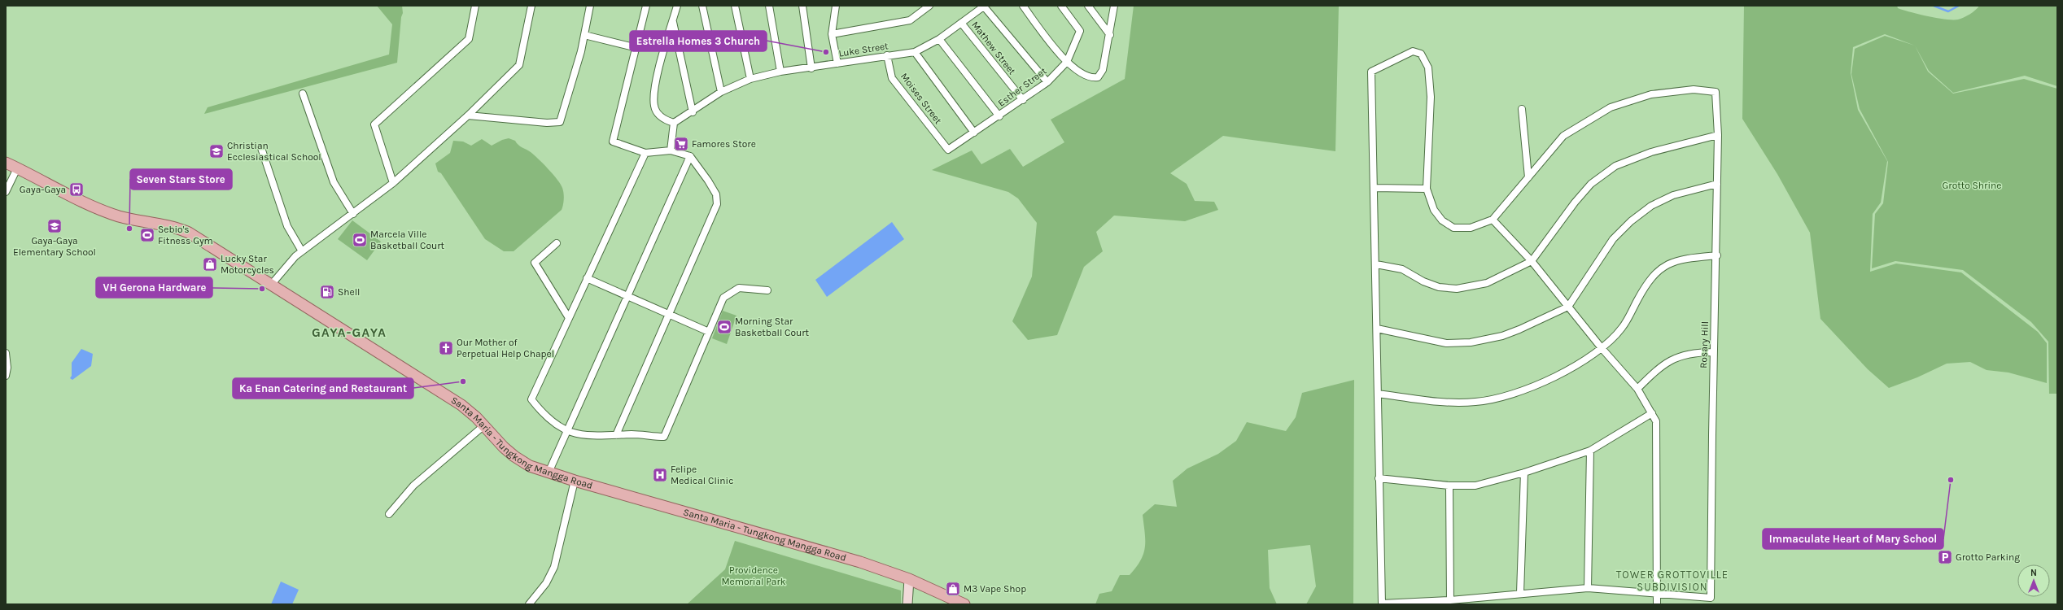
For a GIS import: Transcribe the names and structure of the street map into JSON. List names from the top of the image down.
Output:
{
  "streets": {
    "main road": ["Santa Maria - Tungkong Mangga Road"],
    "street": [
      "Mathew Street",
      "Luke Street",
      "Esther Street",
      "Moises Street",
      "Rosary Hill"
    ]
  },
  "crossings": [
    ["Mathew Street", "Luke Street"],
    ["Mathew Street", "Esther Street"],
    ["Luke Street", "Moises Street"],
    ["Esther Street", "Moises Street"]
  ],
  "districts": ["GAYA-GAYA", "TOWER GROTTOVILLE SUBDIVISION"],
  "parks": ["Grotto Shrine", "Providence Memorial Park"],
  "places": {
    "other": [
      "Estrella Homes 3 Church",
      "Seven Stars Store",
      "VH Gerona Hardware",
      "Ka Enan Catering and Restaurant",
      "Immaculate Heart of Mary School"
    ],
    "supermarket": ["Famores Store"],
    "school or university": ["Christian Ecclesiastical School", "Gaya-Gaya Elementary School"],
    "bus stop": ["Gaya-Gaya"],
    "sports": ["Sebio's Fitness Gym", "Marcela Ville Basketball Court", "Morning Star Basketball Court"],
    "shop": ["Lucky Star Motorcycles", "M3 Vape Shop"],
    "fuel station": ["Shell"],
    "church": ["Our Mother of Perpetual Help Chapel"],
    "hospital": ["Felipe Medical Clinic"],
    "parking": ["Grotto Parking"]
  },
  "north": "top"
}
